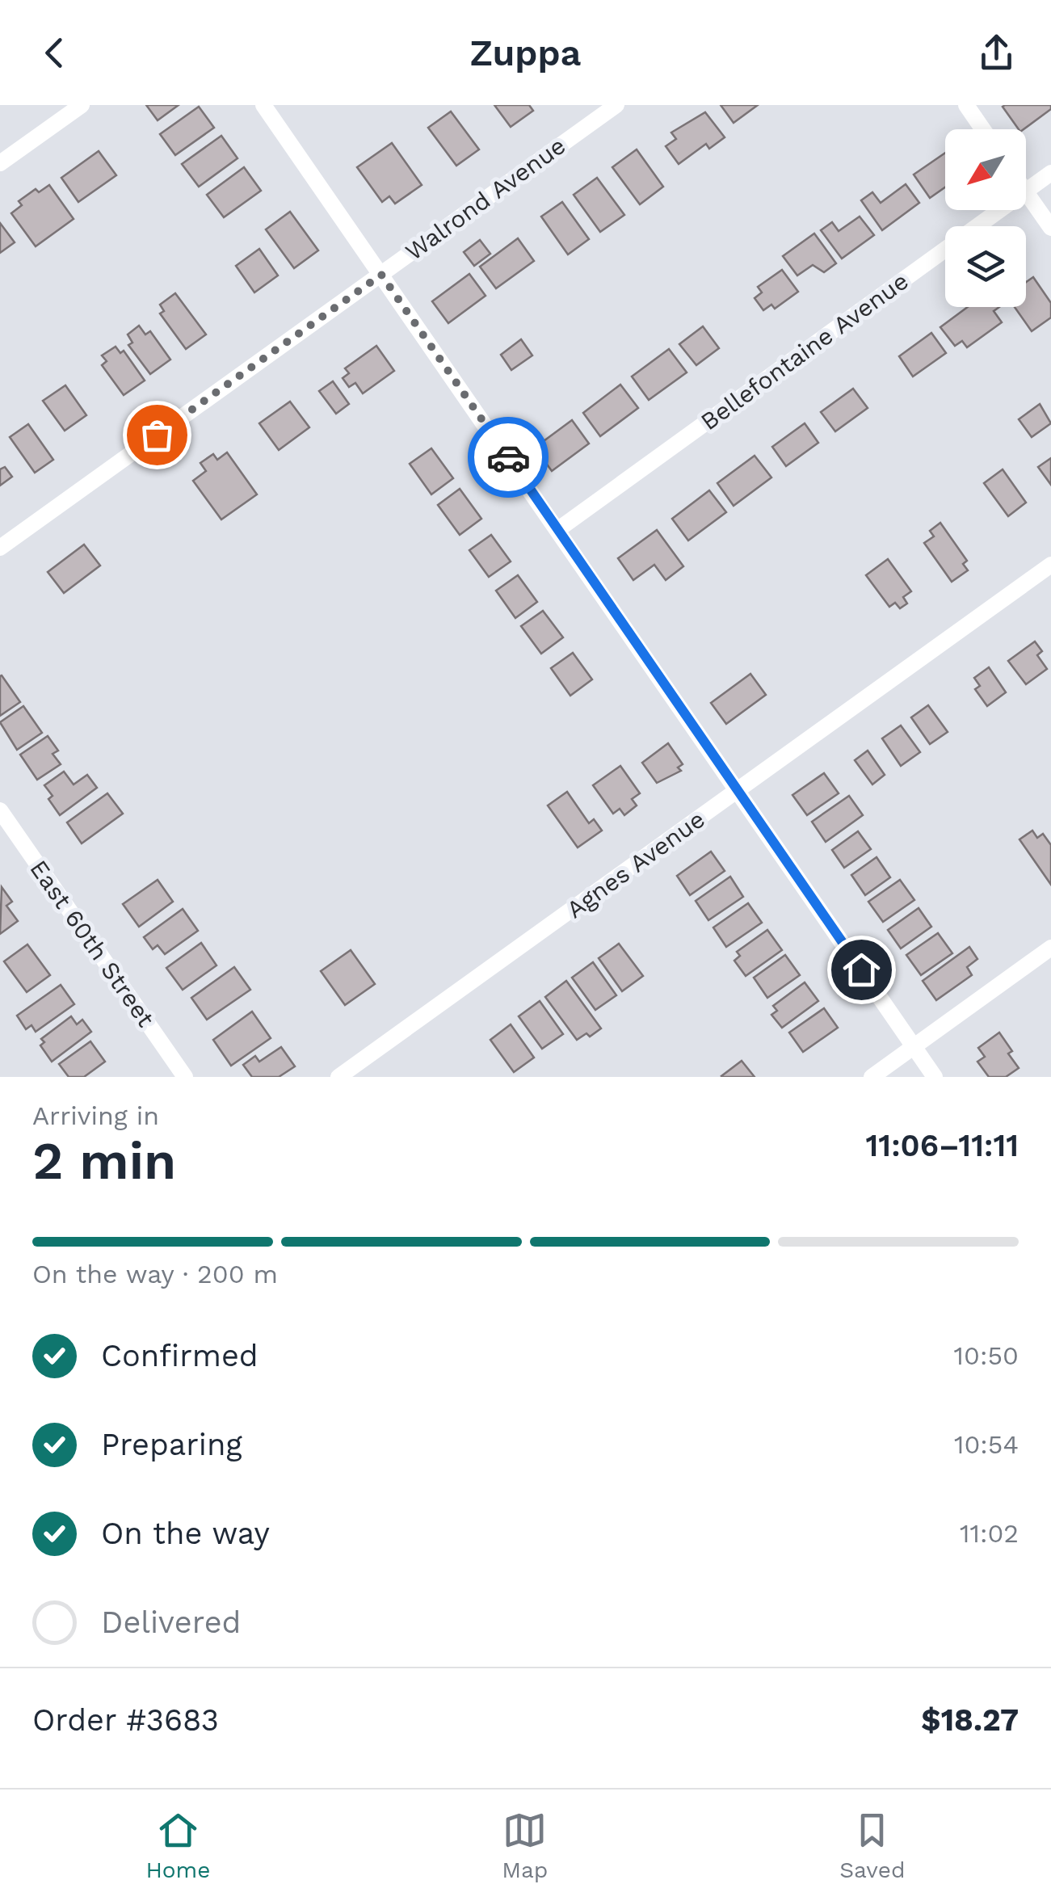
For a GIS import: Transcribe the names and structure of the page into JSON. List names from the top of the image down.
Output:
{
  "streets": {
    "street": [
      "Walrond Avenue",
      "Bellefontaine Avenue",
      "Agnes Avenue",
      "East 60th Street"
    ]
  },
  "north": "bottom left",
  "page": {
    "header": "Zuppa",
    "heading": ["2 min", "Arriving in", "11:06–11:11"],
    "panel": ["Order #3683", "$18.27"],
    "bar": "On the way · 200 m",
    "list": [
      ["Confirmed", "10:50"],
      ["Preparing", "10:54"],
      ["On the way", "11:02"],
      "Delivered"
    ],
    "tabs": ["Home", "Map", "Saved"]
  }
}
